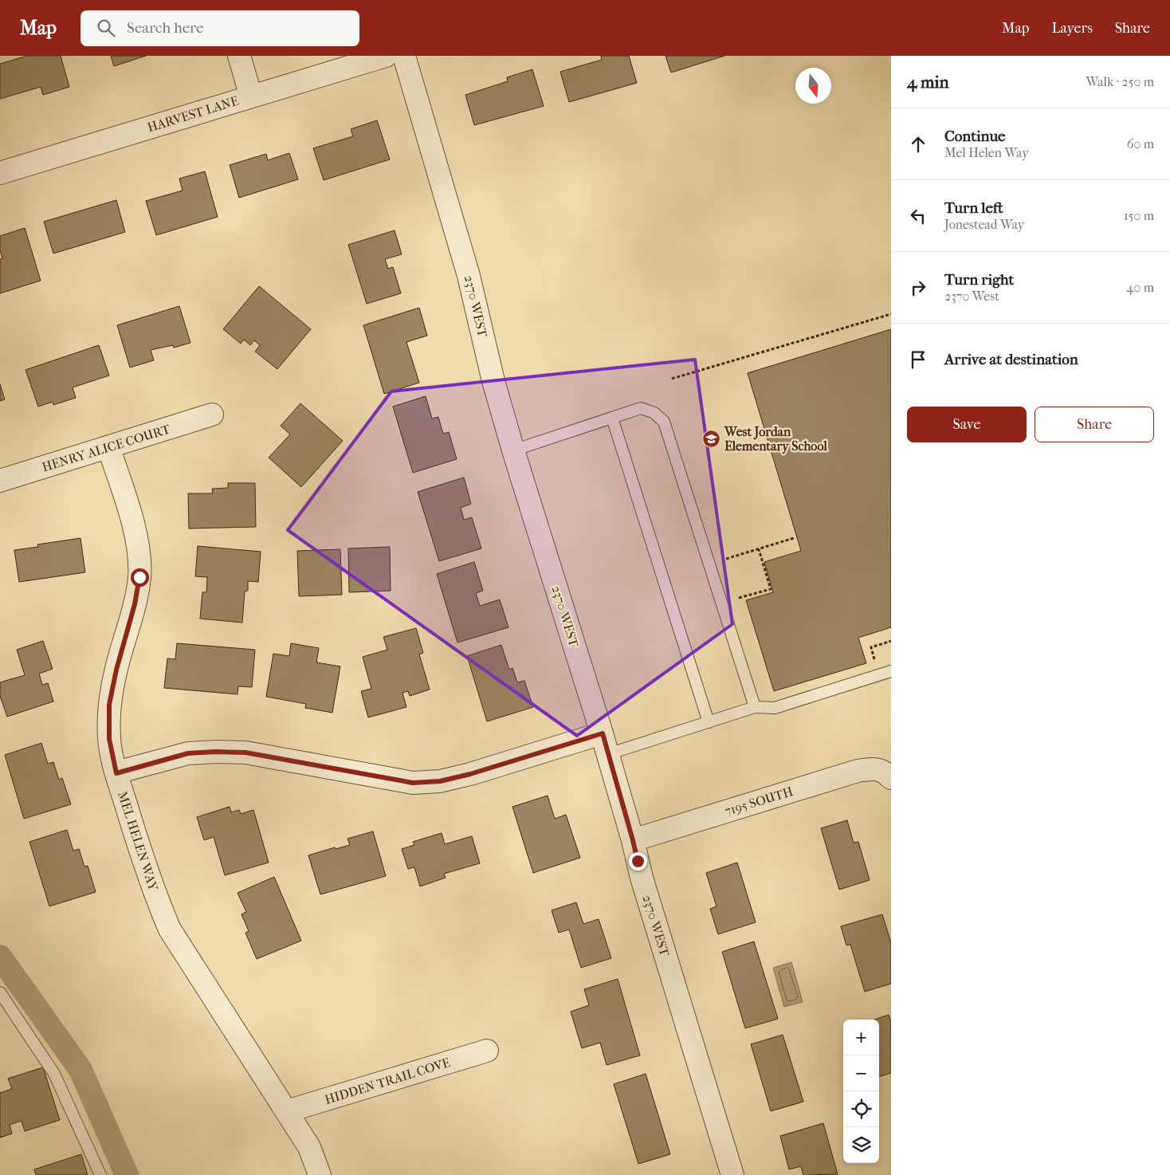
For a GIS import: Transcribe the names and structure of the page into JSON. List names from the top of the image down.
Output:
{
  "streets": {
    "street": [
      "HARVEST LANE",
      "2370 WEST",
      "HENRY ALICE COURT",
      "7195 SOUTH",
      "MEL HELEN WAY",
      "HIDDEN TRAIL COVE"
    ]
  },
  "crossings": [
    ["2370 WEST", "7195 SOUTH"],
    ["HENRY ALICE COURT", "MEL HELEN WAY"],
    ["MEL HELEN WAY", "HIDDEN TRAIL COVE"]
  ],
  "places": {
    "school or university": ["West Jordan Elementary School"]
  },
  "north": "bottom",
  "page": {
    "header": "Map",
    "search": "Search here",
    "nav": ["Map", "Layers", "Share"],
    "heading": ["4 min", "Walk · 250 m"],
    "list": [
      ["Continue", "Mel Helen Way", "60 m"],
      ["Turn left", "Jonestead Way", "150 m"],
      ["Turn right", "2370 West", "40 m"],
      "Arrive at destination"
    ],
    "buttons": ["Save", "Share"],
    "map_buttons": ["+", "−"]
  }
}
